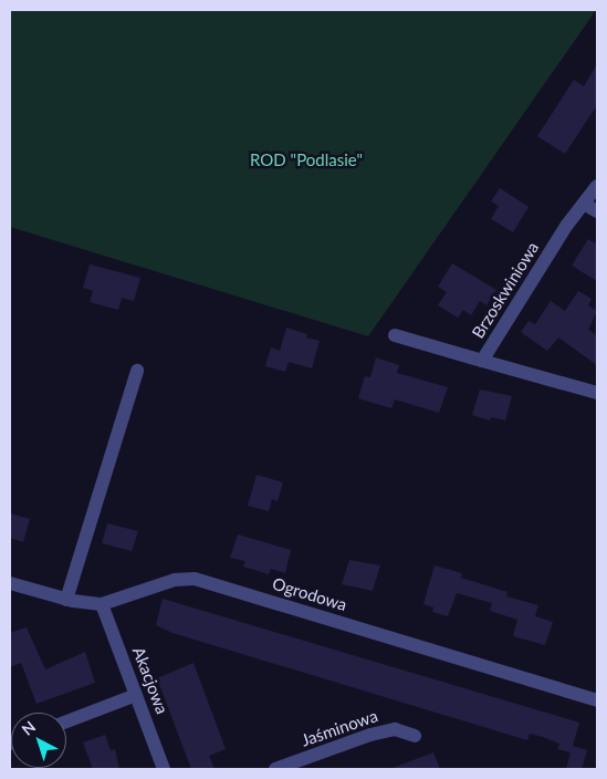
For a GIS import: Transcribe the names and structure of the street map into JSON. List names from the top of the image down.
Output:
{
  "streets": {
    "street": [
      "Brzoskwiniowa",
      "Ogrodowa",
      "Akacjowa",
      "Jaśminowa"
    ]
  },
  "crossings": [
    ["Ogrodowa", "Akacjowa"]
  ],
  "parks": ["ROD \"Podlasie\""],
  "north": "top left"
}
